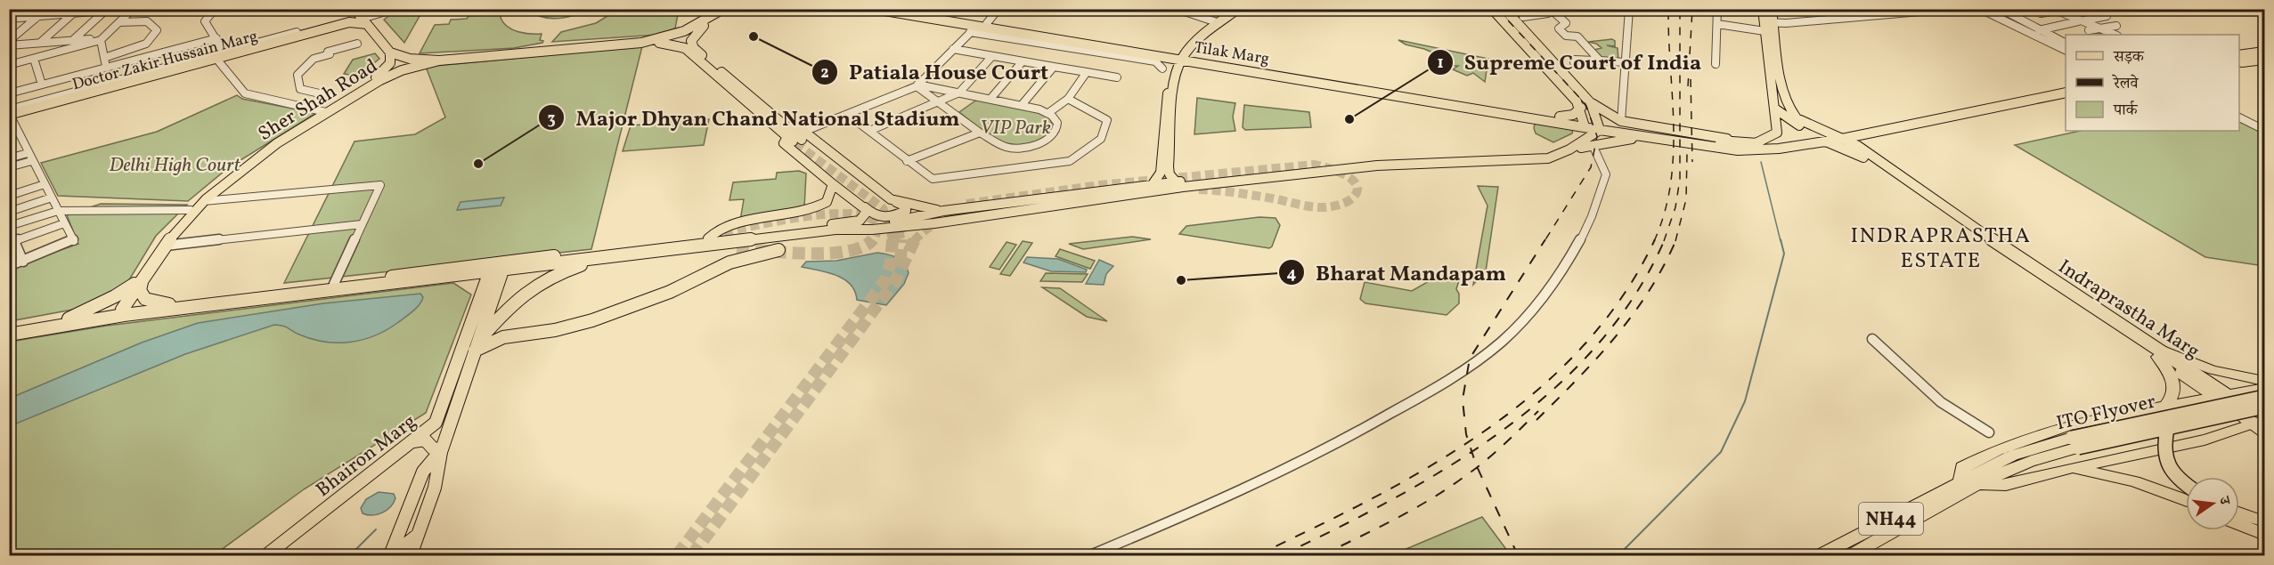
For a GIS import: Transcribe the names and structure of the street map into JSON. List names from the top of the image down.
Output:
{
  "streets": {
    "highway": ["ITO Flyover", "NH44"],
    "main road": [
      "Tilak Marg",
      "Doctor Zakir Hussain Marg",
      "Sher Shah Road",
      "Indraprastha Marg",
      "Bhairon Marg"
    ]
  },
  "crossings": [
    ["ITO Flyover", "NH44"]
  ],
  "districts": ["INDRAPRASTHA ESTATE"],
  "parks": ["VIP Park", "Delhi High Court"],
  "places": [
    "Patiala House Court",
    "Supreme Court of India",
    "Major Dhyan Chand National Stadium",
    "Bharat Mandapam"
  ],
  "legend": ["सड़क", "रेलवे", "पार्क"],
  "north": "right"
}
